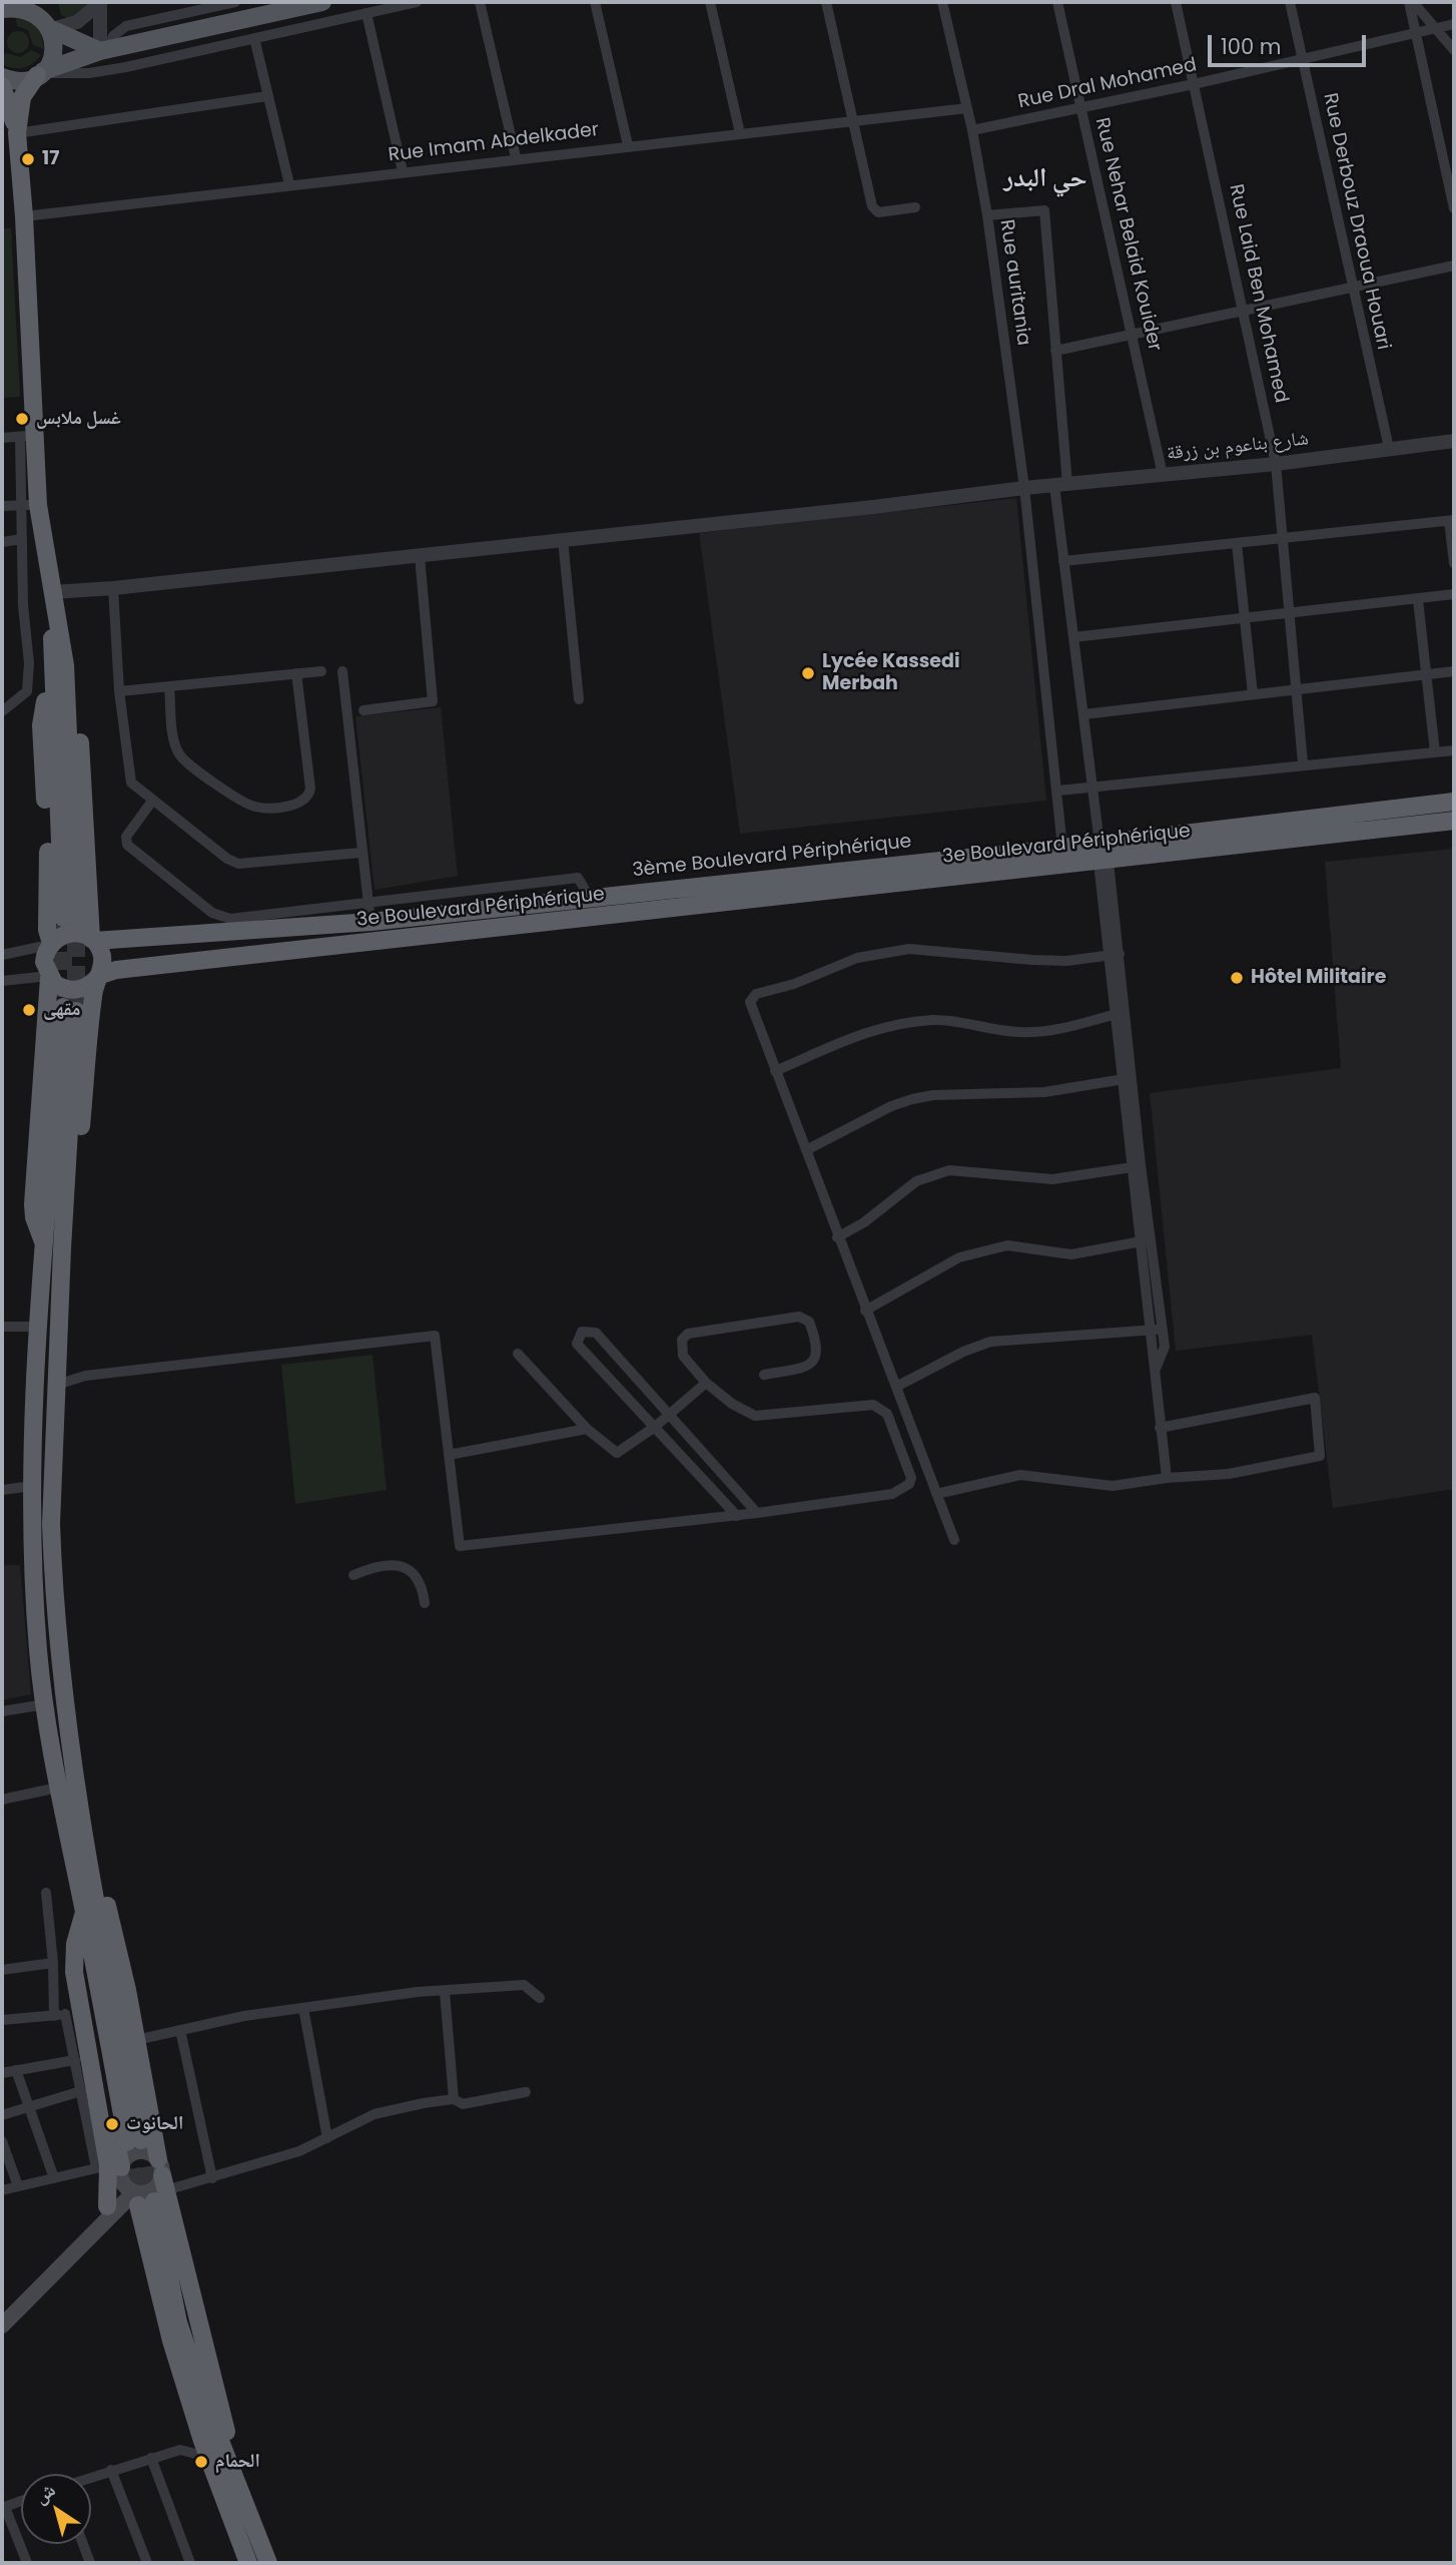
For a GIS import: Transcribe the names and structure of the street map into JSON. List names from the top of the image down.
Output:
{
  "streets": {
    "highway": ["3e Boulevard Périphérique", "3ème Boulevard Périphérique"],
    "street": [
      "Rue Dral Mohamed",
      "Rue Imam Abdelkader",
      "Rue Derbouz Draoua Houari",
      "Rue Nehar Belaid Kouider",
      "Rue auritania",
      "Rue Laid Ben Mohamed",
      "شارع بناعوم بن زرقة"
    ]
  },
  "crossings": [
    ["Rue Dral Mohamed", "Rue Derbouz Draoua Houari"],
    ["Rue Dral Mohamed", "Rue Nehar Belaid Kouider"],
    ["Rue Dral Mohamed", "Rue auritania"],
    ["Rue Dral Mohamed", "Rue Laid Ben Mohamed"],
    ["Rue Imam Abdelkader", "Rue auritania"],
    ["Rue Derbouz Draoua Houari", "شارع بناعوم بن زرقة"],
    ["Rue Nehar Belaid Kouider", "شارع بناعوم بن زرقة"],
    ["Rue auritania", "شارع بناعوم بن زرقة"],
    ["Rue auritania", "3ème Boulevard Périphérique"],
    ["Rue Laid Ben Mohamed", "شارع بناعوم بن زرقة"],
    ["3e Boulevard Périphérique", "3ème Boulevard Périphérique"]
  ],
  "districts": ["حي البدر"],
  "places": [
    "17",
    "غسل ملابس",
    "Lycée Kassedi Merbah",
    "Hôtel Militaire",
    "مقهى",
    "الحانوت",
    "الحمام"
  ],
  "scale_bar": "100 m",
  "north": "top left"
}
